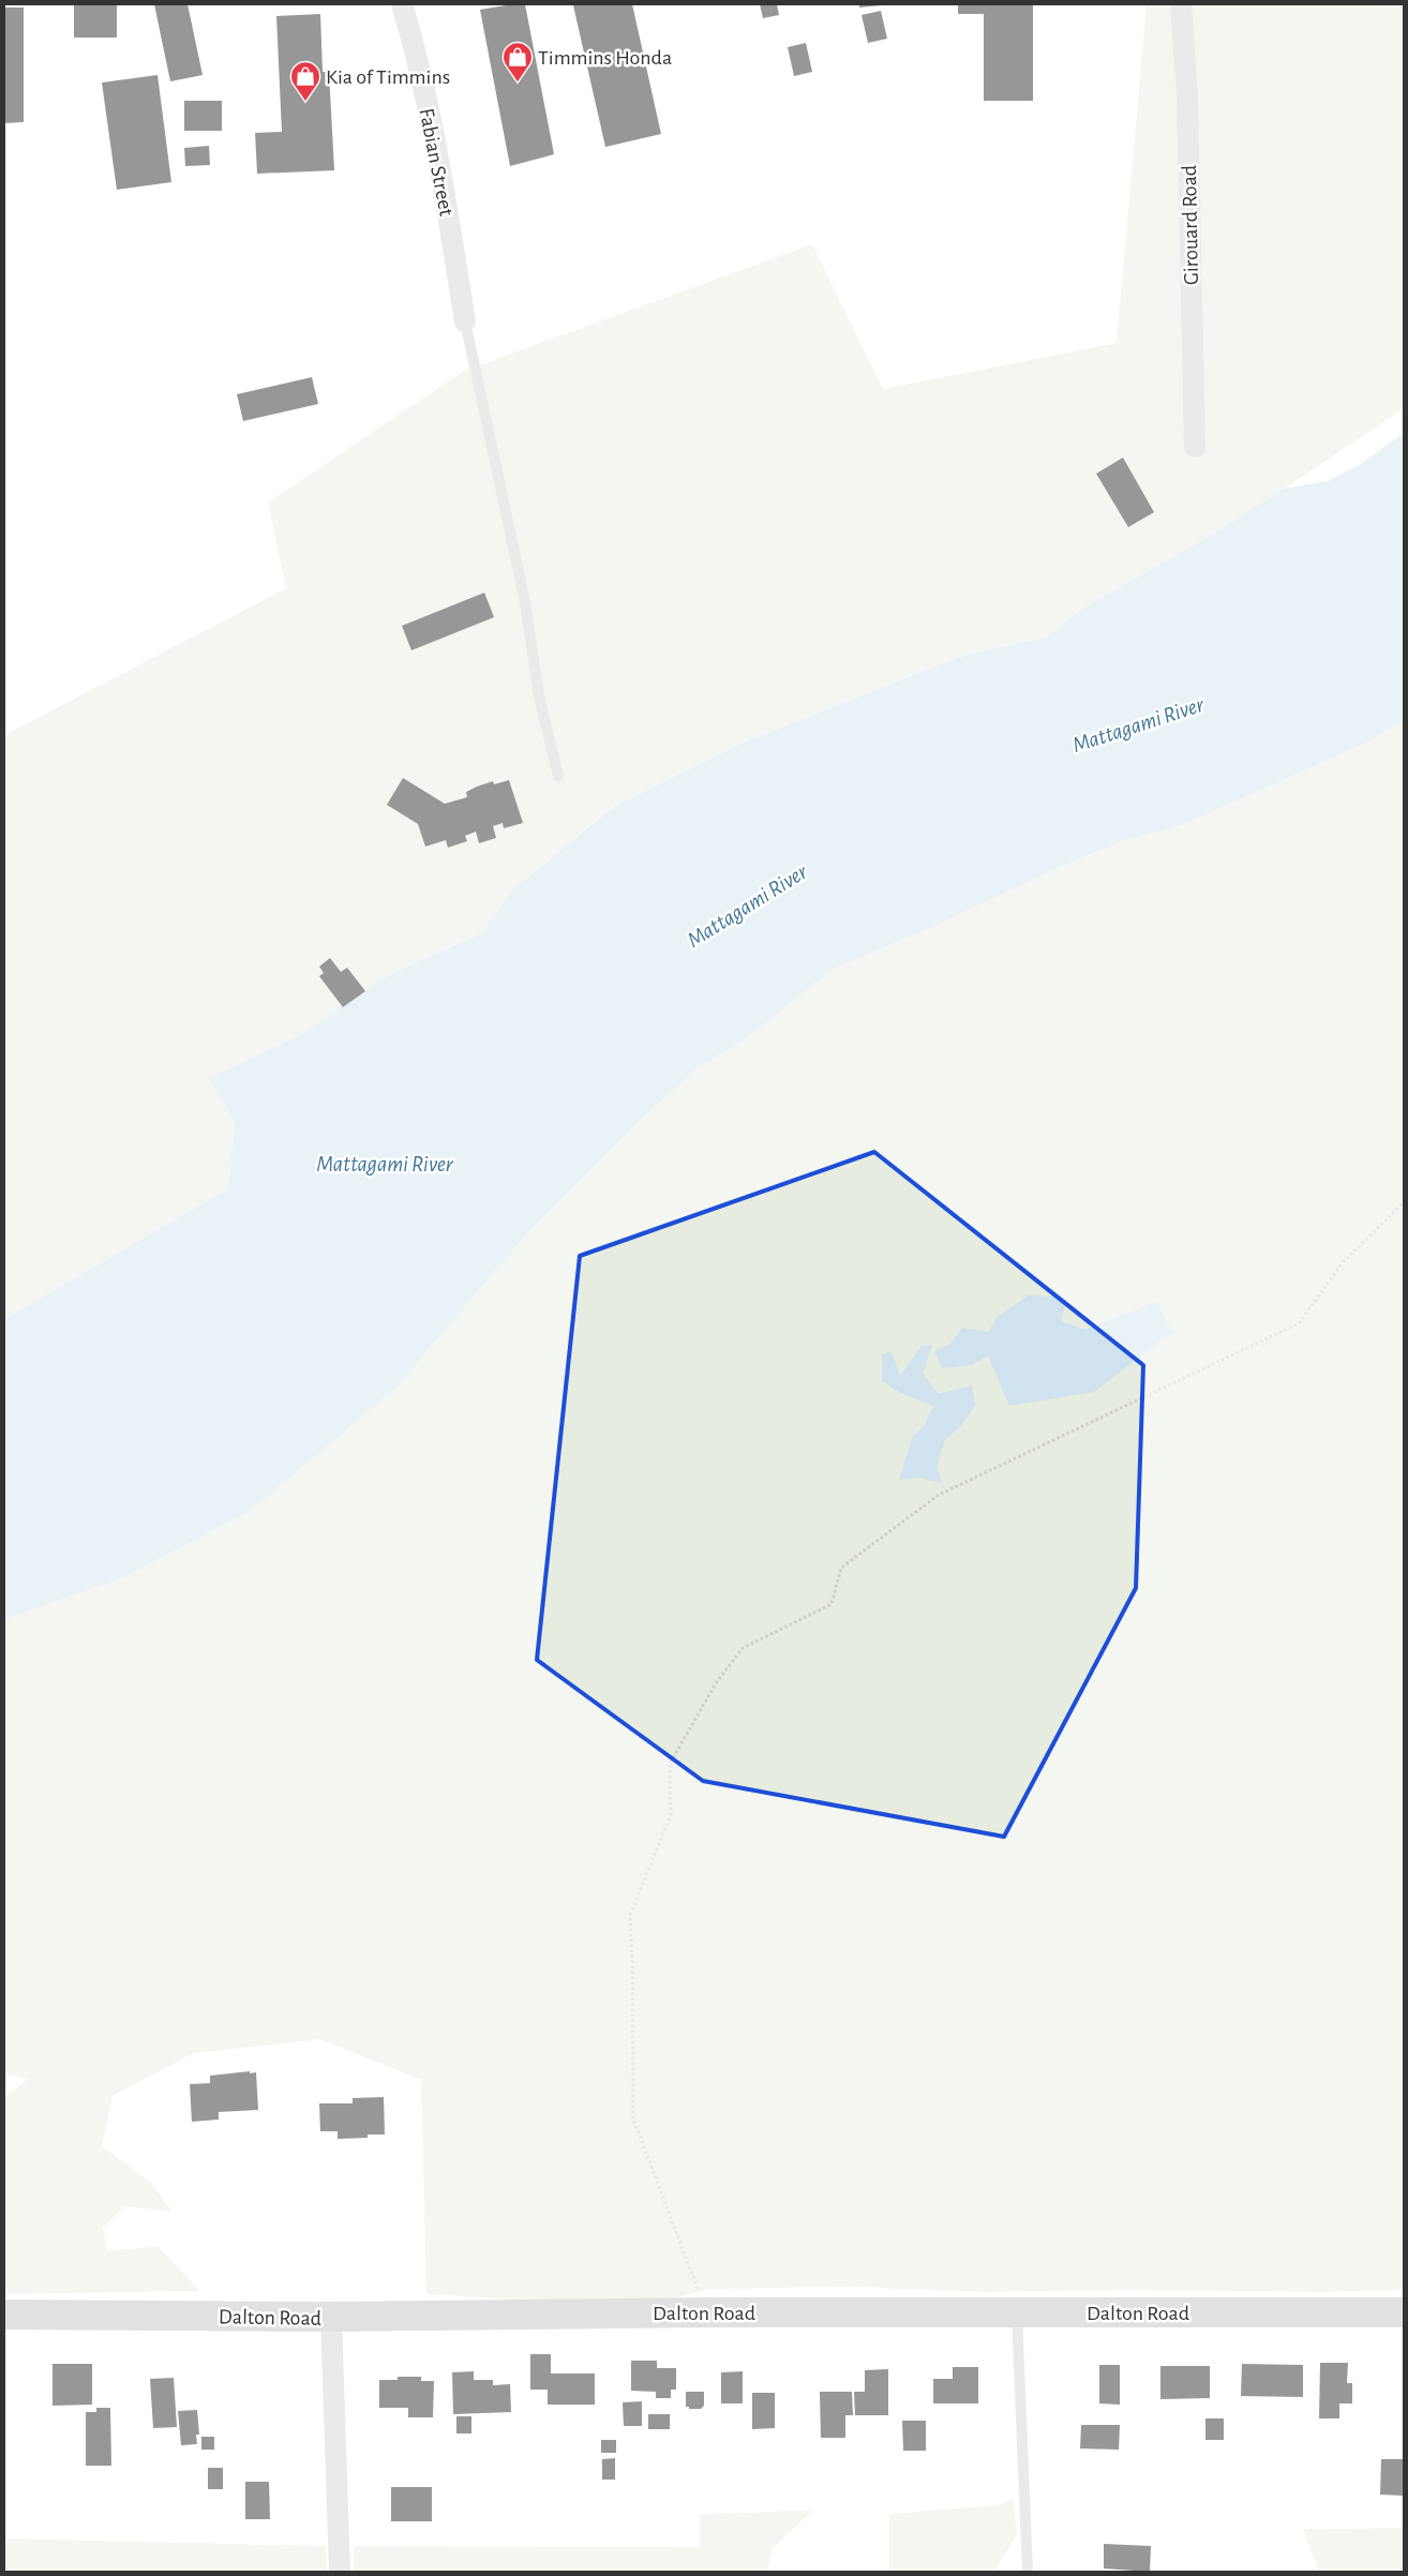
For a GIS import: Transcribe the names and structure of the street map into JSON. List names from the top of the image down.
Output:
{
  "streets": {
    "street": ["Fabian Street", "Girouard Road", "Dalton Road"]
  },
  "water": ["Mattagami River"],
  "places": {
    "shop": ["Timmins Honda", "Kia of Timmins"]
  }
}
